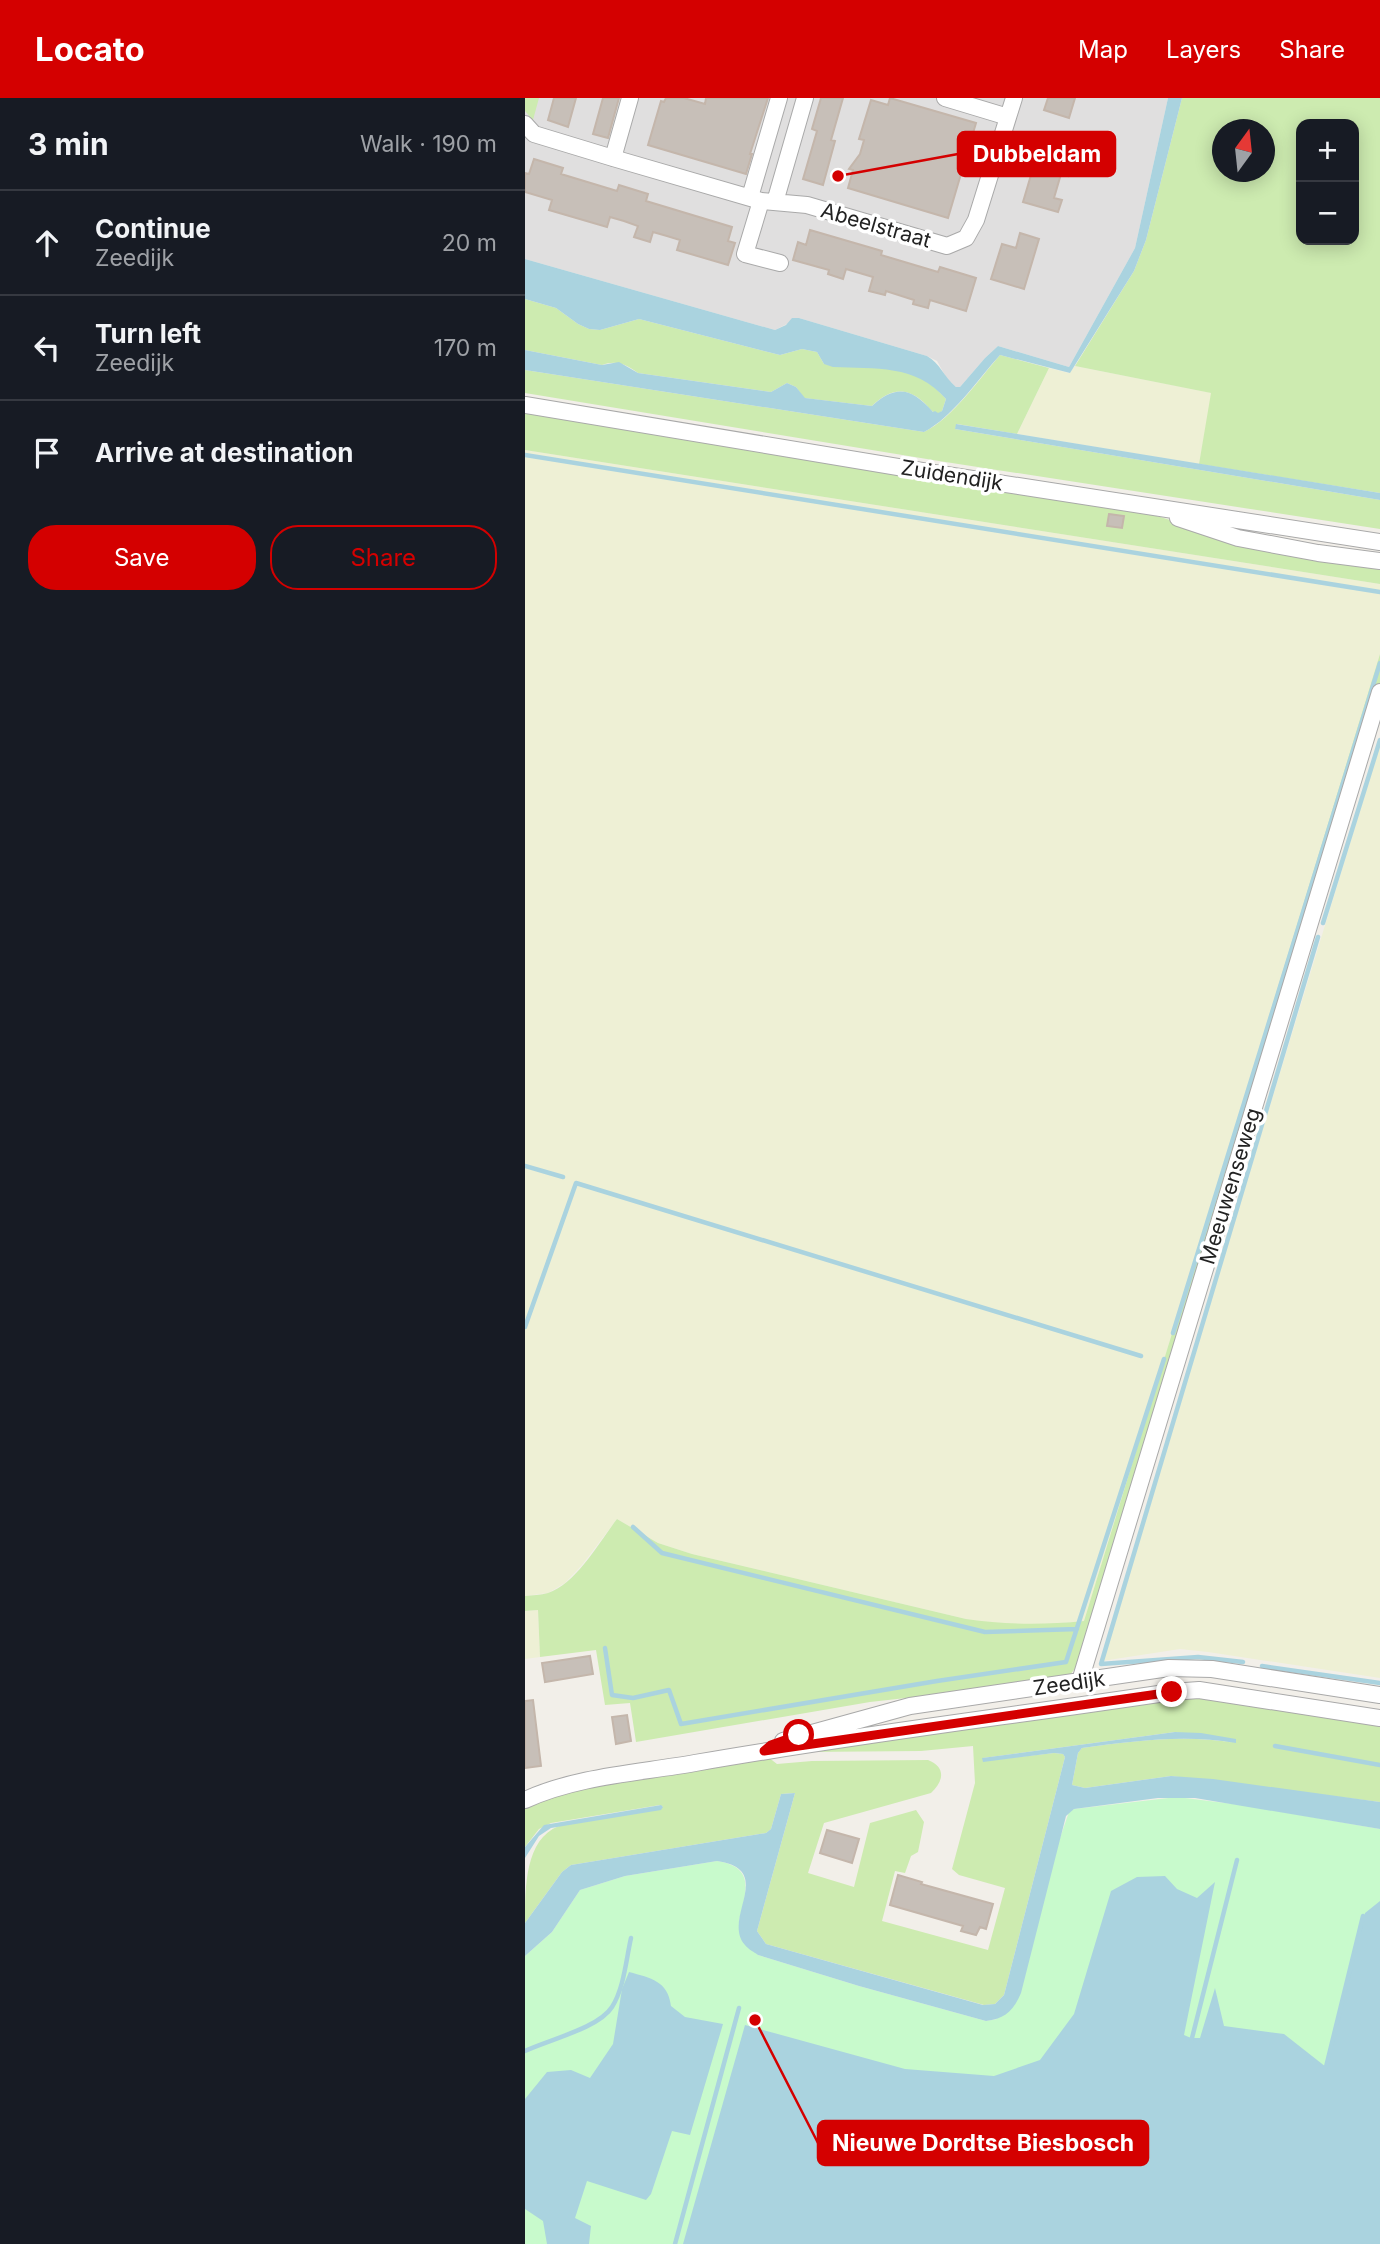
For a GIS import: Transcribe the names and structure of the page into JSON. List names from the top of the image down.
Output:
{
  "streets": {
    "street": [
      "Abeelstraat",
      "Zuidendijk",
      "Meeuwenseweg",
      "Zeedijk"
    ]
  },
  "crossings": [
    ["Meeuwenseweg", "Zeedijk"]
  ],
  "places": ["Dubbeldam", "Nieuwe Dordtse Biesbosch"],
  "north": "top",
  "page": {
    "header": "Locato",
    "nav": ["Map", "Layers", "Share"],
    "heading": ["3 min", "Walk · 190 m"],
    "map_buttons": ["+", "−"],
    "list": [
      ["Continue", "Zeedijk", "20 m"],
      ["Turn left", "Zeedijk", "170 m"],
      "Arrive at destination"
    ],
    "buttons": ["Save", "Share"]
  }
}
